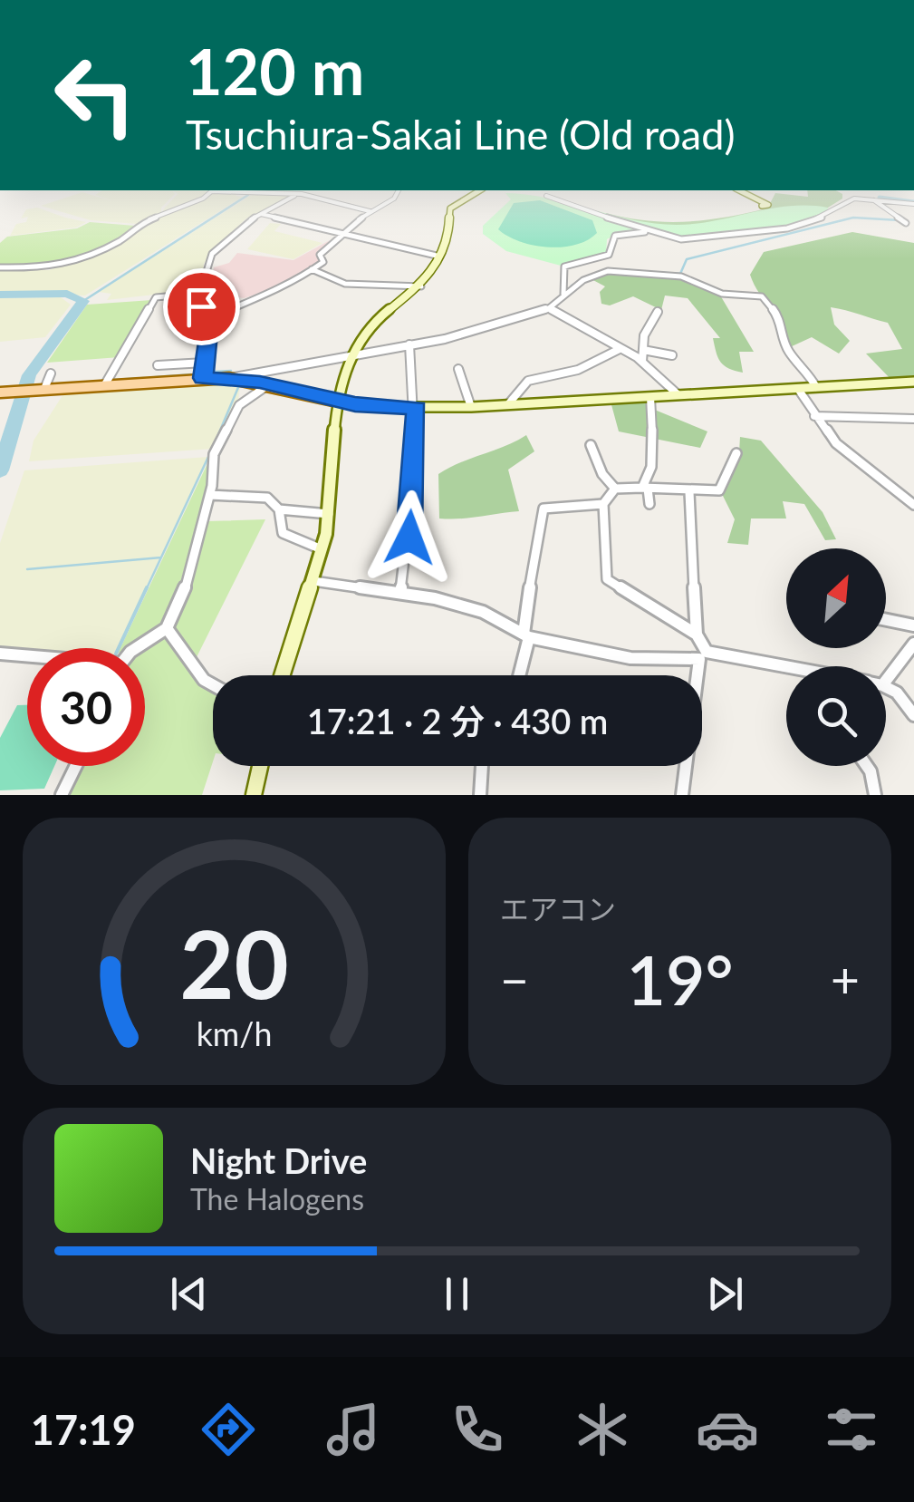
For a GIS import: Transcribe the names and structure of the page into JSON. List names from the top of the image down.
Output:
{
  "north": "top right",
  "page": {
    "turn": ["120 m", "Tsuchiura-Sakai Line (Old road)"],
    "limit": "30",
    "trip": "17:21 · 2 分 · 430 m",
    "tile": "エアコン",
    "heat": ["−", "19°", "+"],
    "song": ["Night Drive", "The Halogens"],
    "tabs": "17:19",
    "gauge": ["20", "km/h"]
  }
}
